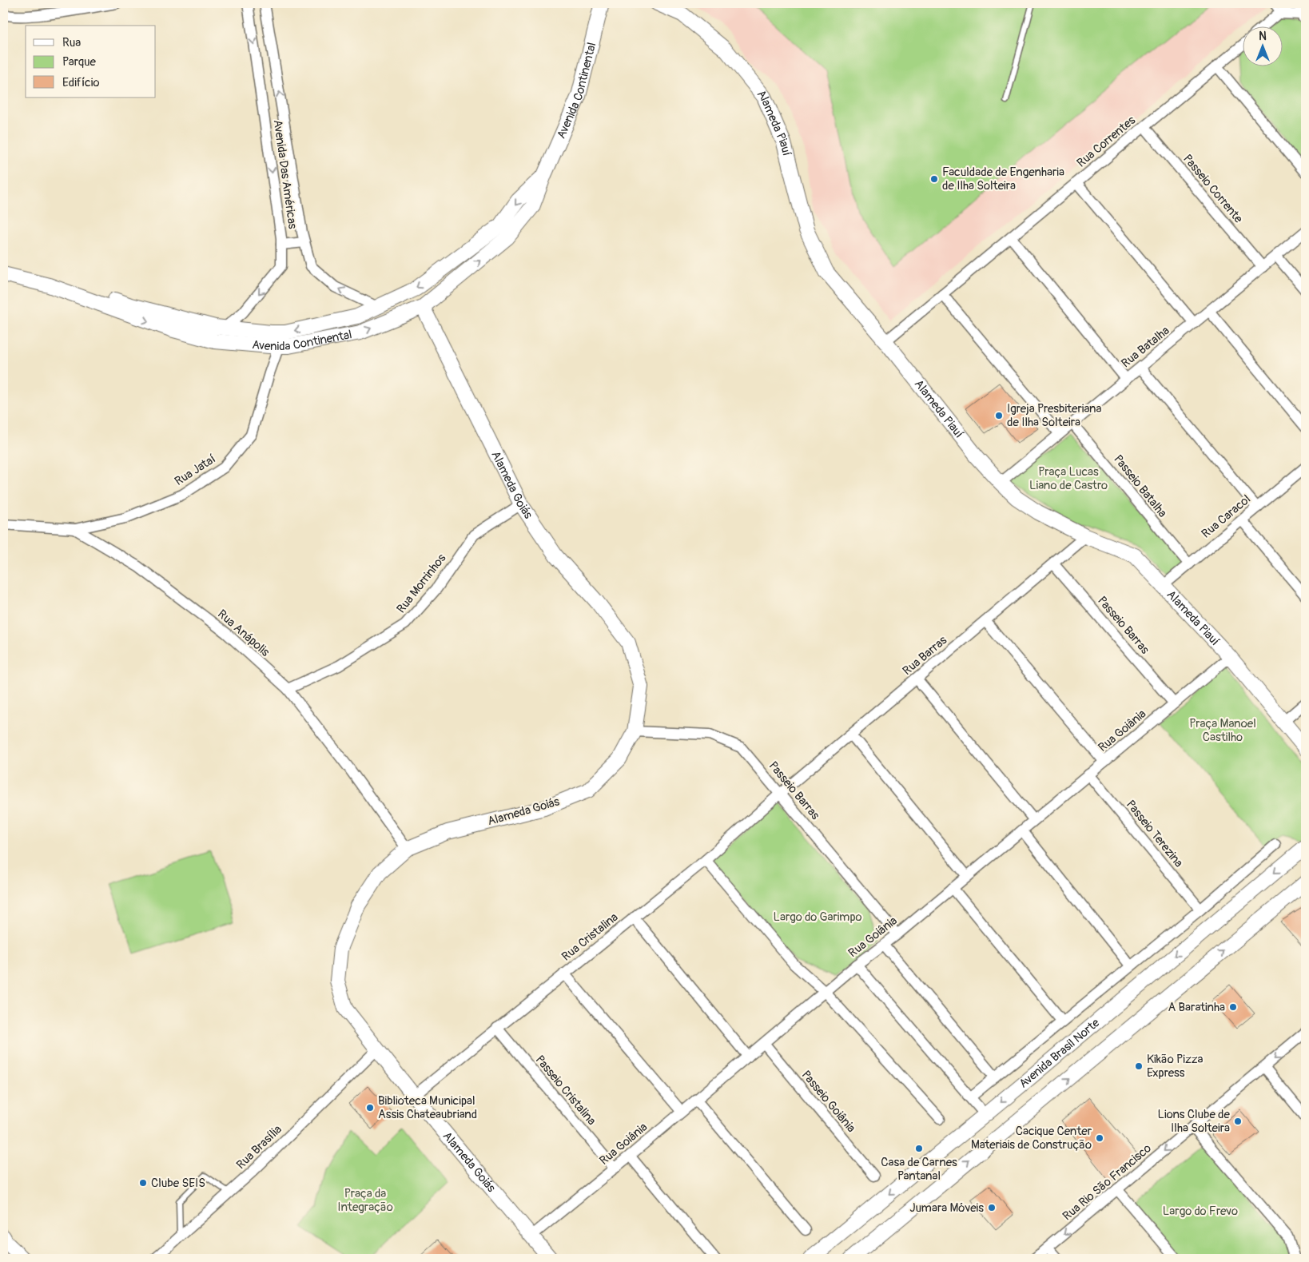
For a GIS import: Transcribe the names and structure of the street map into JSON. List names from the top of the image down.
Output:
{
  "streets": {
    "street": [
      "Avenida Continental",
      "Alameda Piauí",
      "Rua Correntes",
      "Avenida Das Américas",
      "Passeio Corrente",
      "Rua Batalha",
      "Rua Jataí",
      "Alameda Goiás",
      "Passeio Batalha",
      "Rua Caracol",
      "Rua Morrinhos",
      "Passeio Barras",
      "Rua Anápolis",
      "Rua Barras",
      "Rua Goiânia",
      "Passeio Terezina",
      "Rua Cristalina",
      "Avenida Brasil Norte",
      "Passeio Cristalina",
      "Passeio Goiânia",
      "Rua Brasília",
      "Rua Rio São Francisco"
    ]
  },
  "crossings": [
    ["Avenida Continental", "Avenida Das Américas"],
    ["Avenida Continental", "Rua Jataí"],
    ["Avenida Continental", "Alameda Goiás"],
    ["Alameda Piauí", "Rua Correntes"],
    ["Alameda Piauí", "Rua Batalha"],
    ["Alameda Piauí", "Rua Caracol"],
    ["Alameda Piauí", "Rua Barras"],
    ["Alameda Piauí", "Rua Goiânia"],
    ["Rua Correntes", "Passeio Corrente"],
    ["Passeio Corrente", "Rua Batalha"],
    ["Rua Batalha", "Passeio Batalha"],
    ["Rua Jataí", "Rua Anápolis"],
    ["Alameda Goiás", "Rua Morrinhos"],
    ["Alameda Goiás", "Passeio Barras"],
    ["Alameda Goiás", "Rua Anápolis"],
    ["Alameda Goiás", "Rua Goiânia"],
    ["Alameda Goiás", "Rua Cristalina"],
    ["Alameda Goiás", "Rua Brasília"],
    ["Passeio Batalha", "Rua Caracol"],
    ["Rua Morrinhos", "Rua Anápolis"],
    ["Passeio Barras", "Rua Barras"],
    ["Passeio Barras", "Rua Goiânia"],
    ["Passeio Barras", "Rua Cristalina"],
    ["Rua Barras", "Rua Cristalina"],
    ["Rua Goiânia", "Passeio Terezina"],
    ["Rua Goiânia", "Passeio Cristalina"],
    ["Rua Goiânia", "Passeio Goiânia"],
    ["Rua Cristalina", "Passeio Cristalina"]
  ],
  "one_way": ["Rua Rio São Francisco"],
  "parks": [
    "Praça Lucas Liano de Castro",
    "Praça Manoel Castilho",
    "Largo do Garimpo",
    "Praça da Integração",
    "Largo do Frevo"
  ],
  "places": [
    "Faculdade de Engenharia de Ilha Solteira",
    "Igreja Presbiteriana de Ilha Solteira",
    "A Baratinha",
    "Kikão Pizza Express",
    "Biblioteca Municipal Assis Chateaubriand",
    "Lions Clube de Ilha Solteira",
    "Cacique Center Materiais de Construção",
    "Casa de Carnes Pantanal",
    "Clube SEIS",
    "Jumara Móveis"
  ],
  "legend": ["Rua", "Parque", "Edifício"],
  "north": "top"
}
